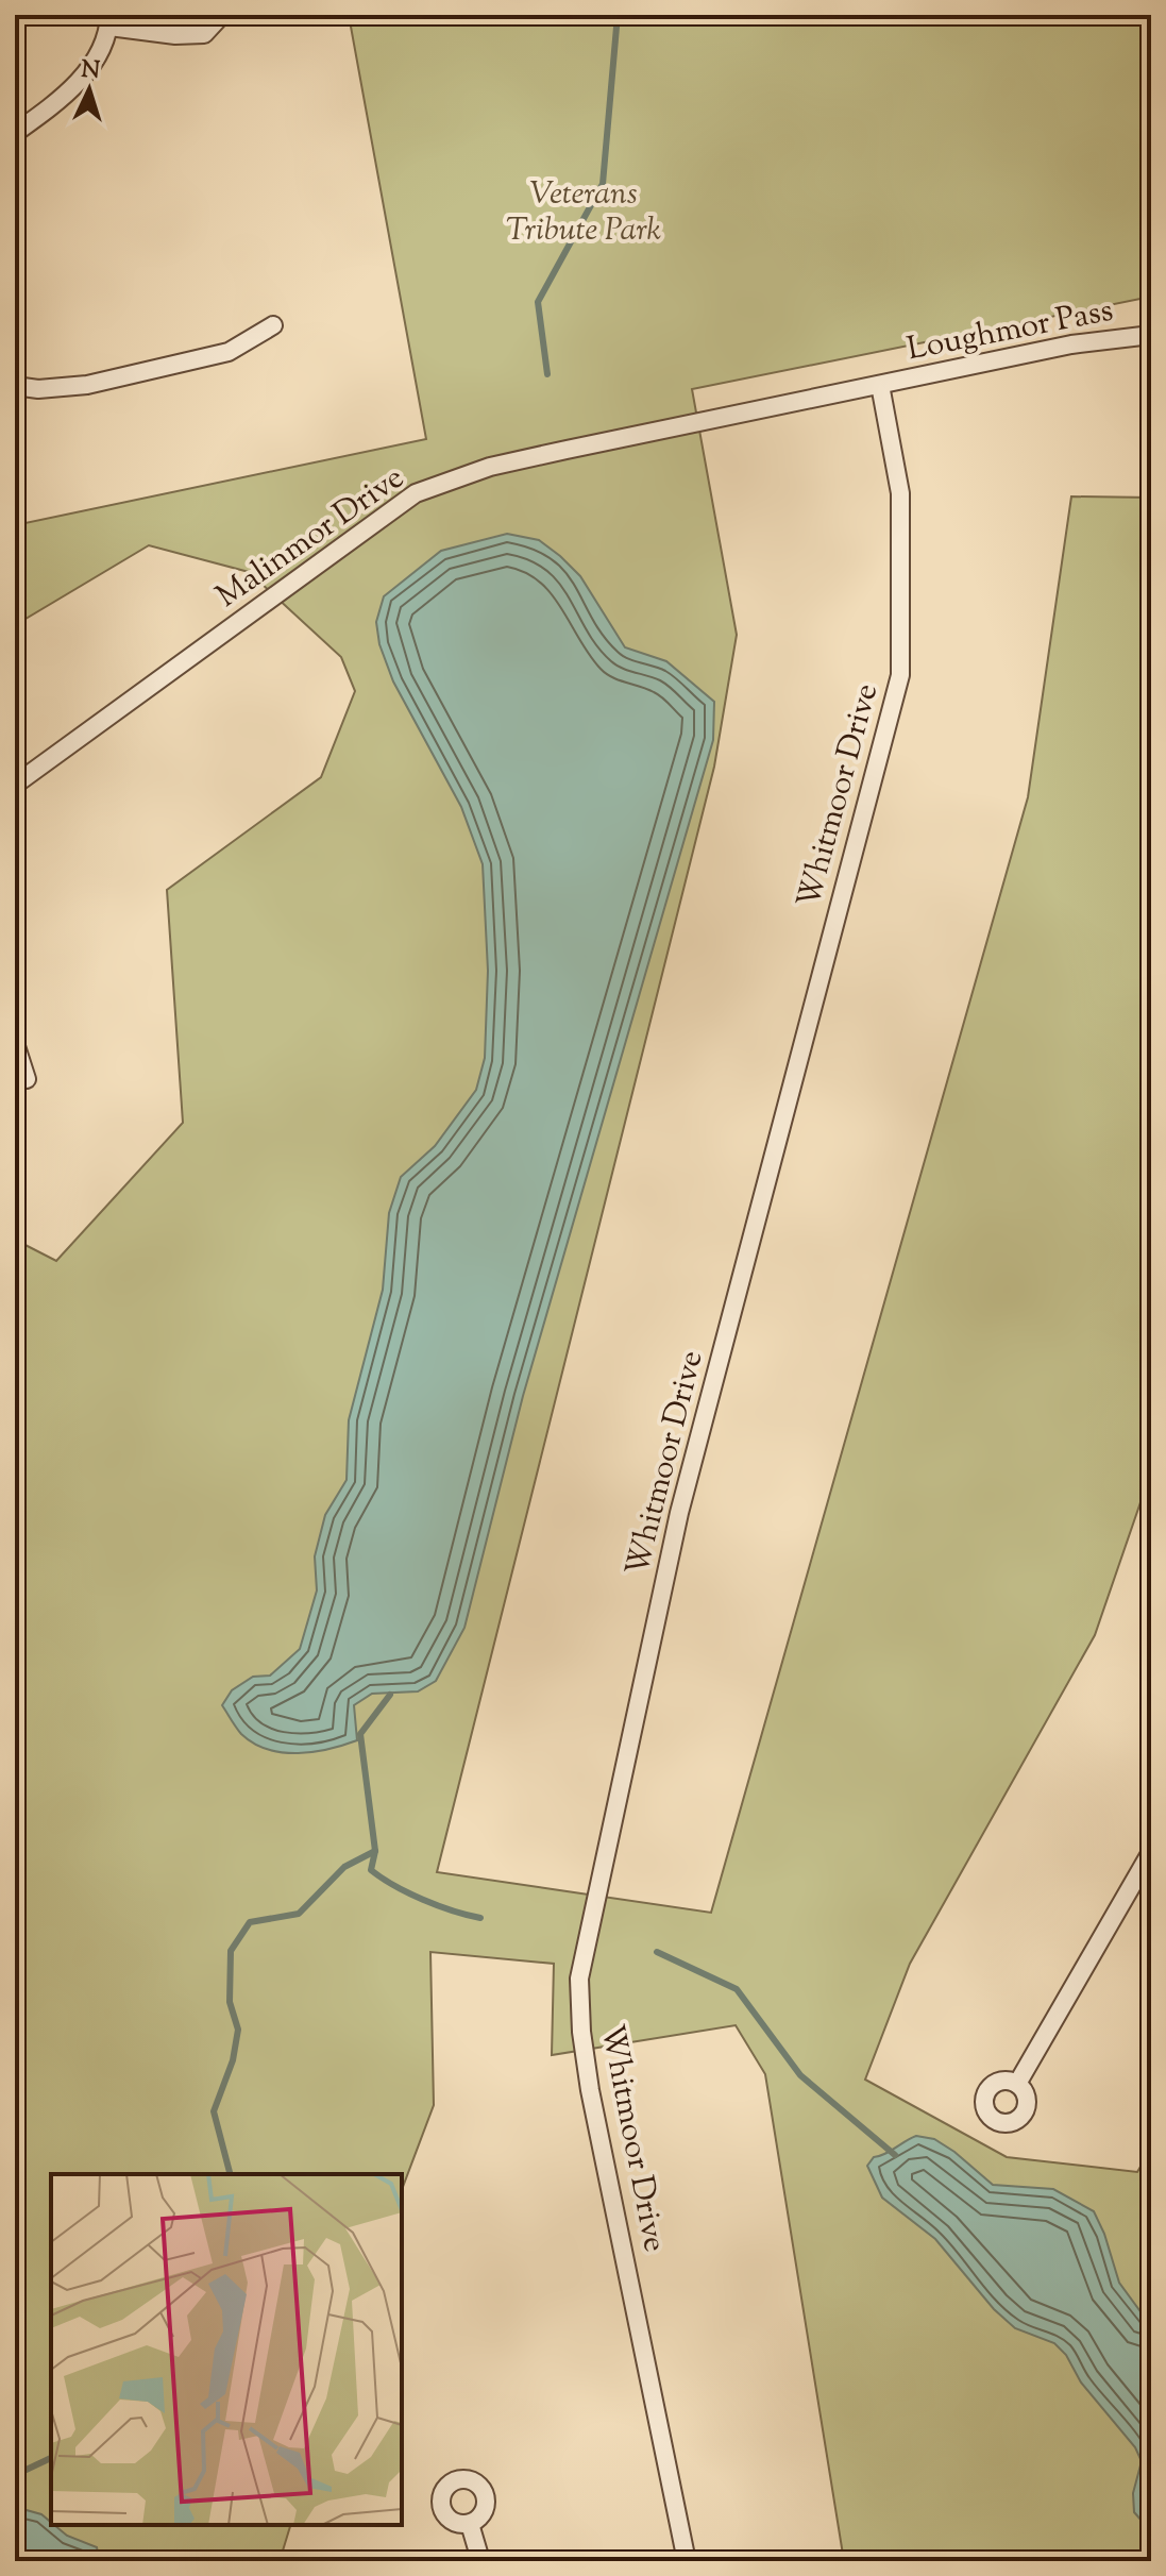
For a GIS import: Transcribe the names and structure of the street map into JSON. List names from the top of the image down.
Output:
{
  "streets": {
    "street": ["Loughmor Pass", "Malinmor Drive", "Whitmoor Drive"]
  },
  "crossings": [
    ["Loughmor Pass", "Malinmor Drive"],
    ["Loughmor Pass", "Whitmoor Drive"],
    ["Malinmor Drive", "Whitmoor Drive"]
  ],
  "parks": ["Veterans Tribute Park"],
  "north": "top"
}
